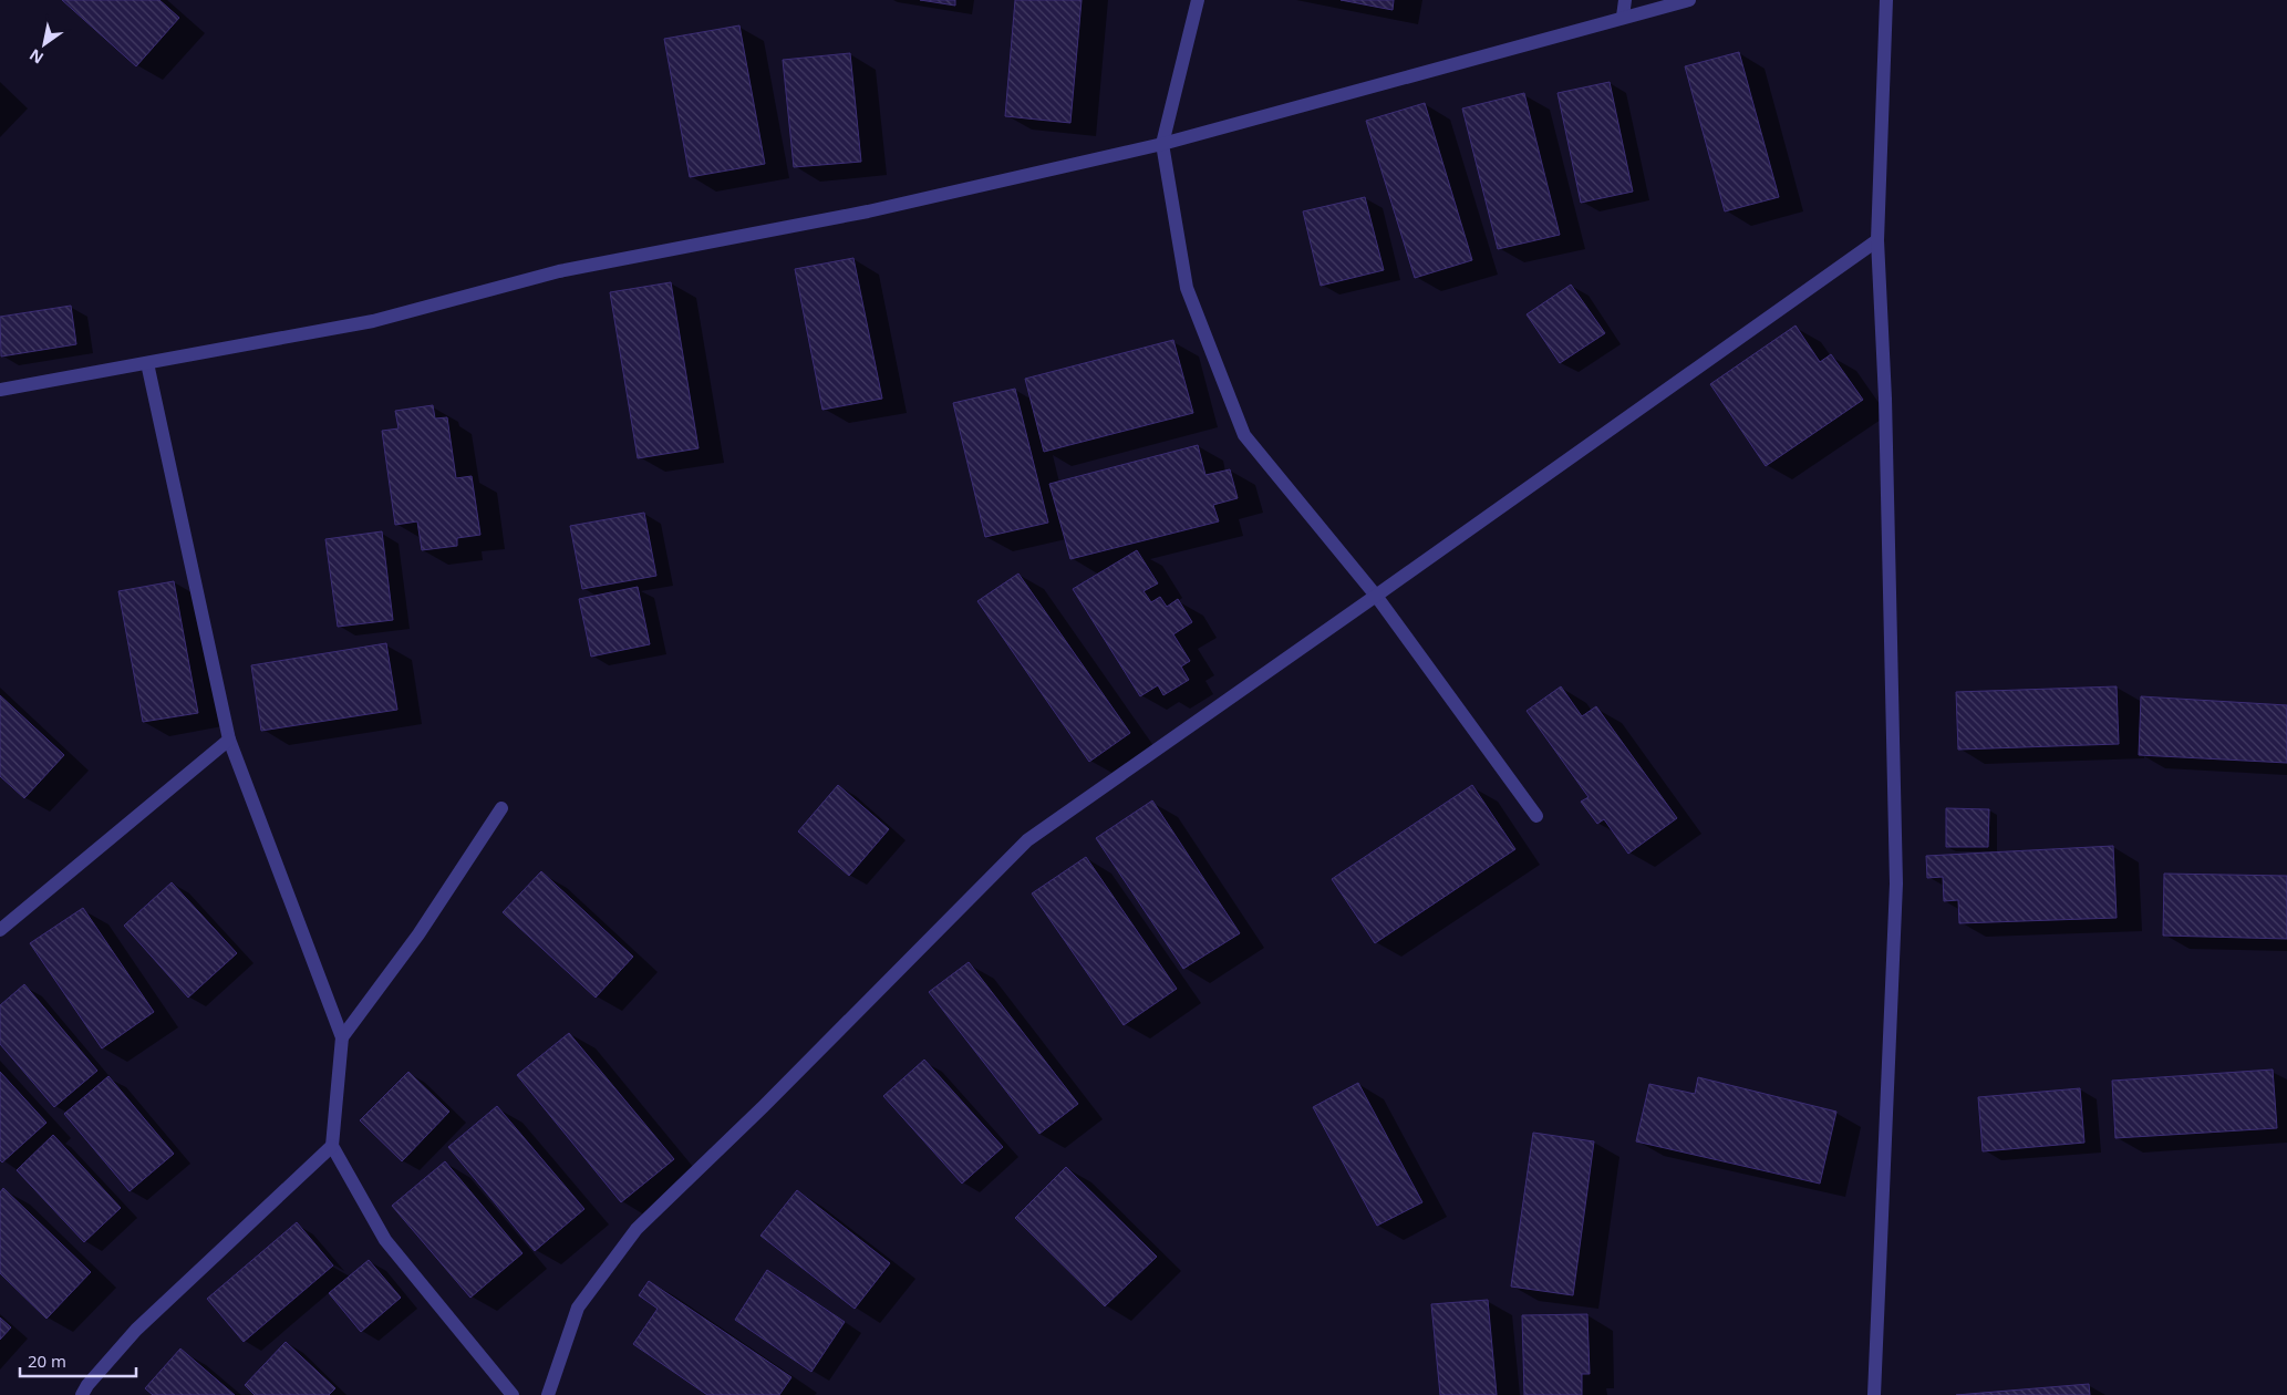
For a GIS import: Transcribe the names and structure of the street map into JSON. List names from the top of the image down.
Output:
{
  "scale_bar": "20 m",
  "north": "bottom left"
}
